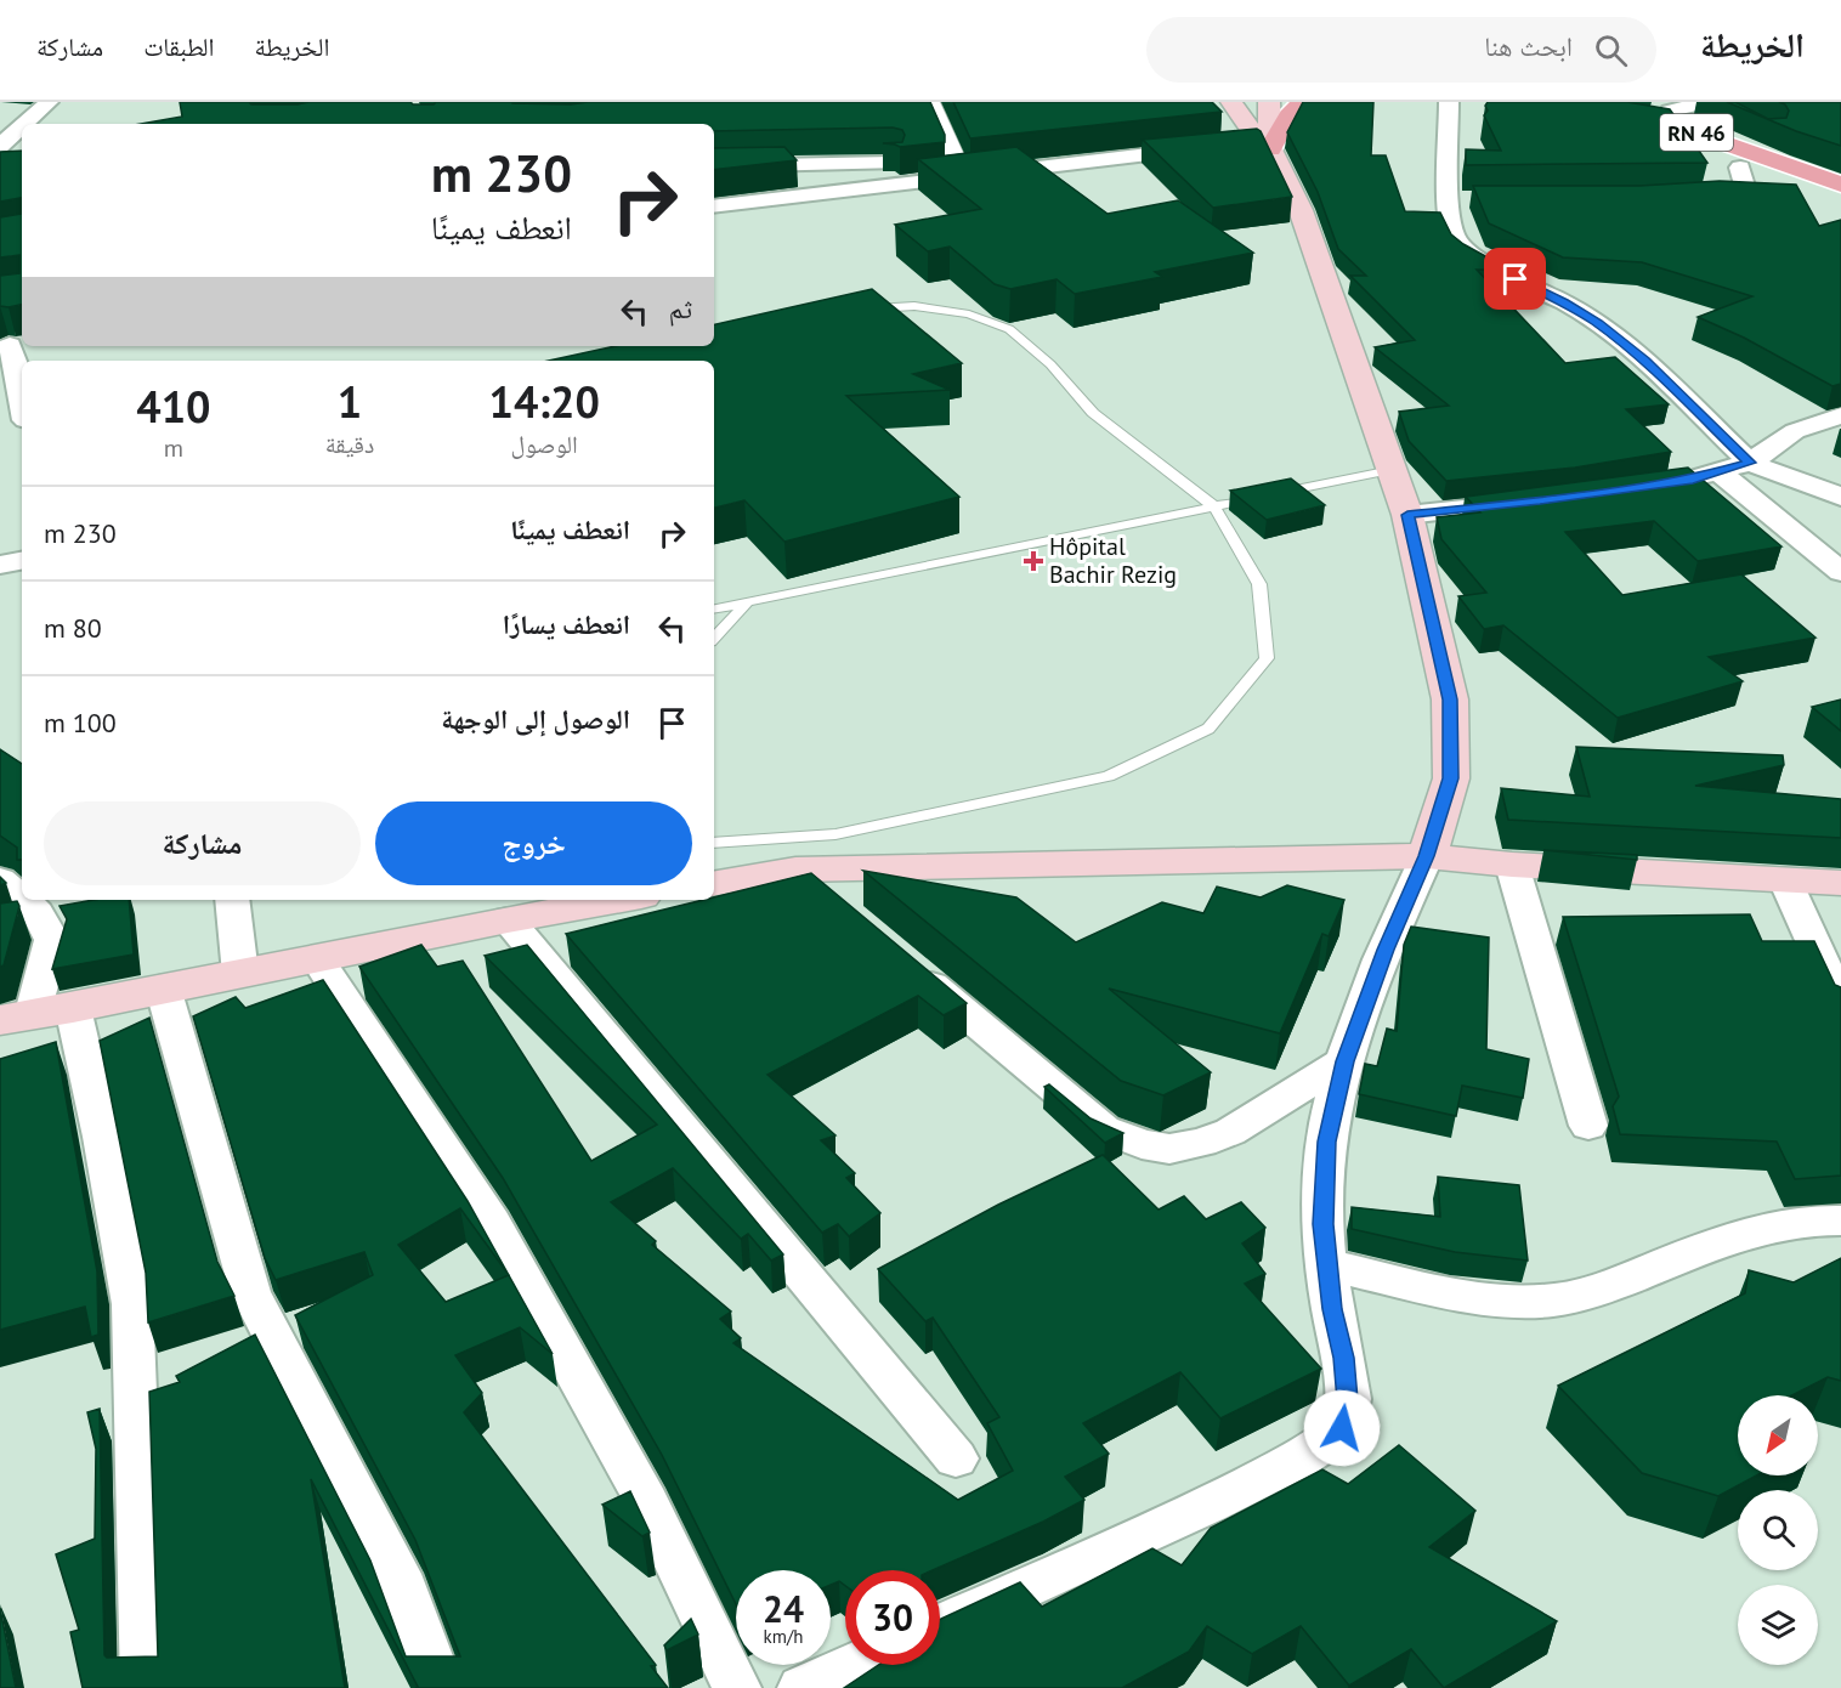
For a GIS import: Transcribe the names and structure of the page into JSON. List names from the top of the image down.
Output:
{
  "streets": {
    "main road": ["RN 46"]
  },
  "places": {
    "health": ["Hôpital Bachir Rezig"]
  },
  "north": "bottom left",
  "page": {
    "header": "الخريطة",
    "search": "ابحث هنا",
    "nav": ["الخريطة", "الطبقات", "مشاركة"],
    "turn": ["230 m", "انعطف يمينًا"],
    "then": "ثم",
    "eta": [
      "14:20",
      "الوصول",
      "1",
      "دقيقة",
      "410",
      "m"
    ],
    "list": [
      {
        "name": "انعطف يمينًا",
        "value": "230 m"
      },
      {
        "name": "انعطف يسارًا",
        "value": "80 m"
      },
      {
        "name": "الوصول إلى الوجهة",
        "value": "100 m"
      }
    ],
    "buttons": ["خروج", "مشاركة"],
    "speed": "24 km/h",
    "limit": "30"
  }
}
